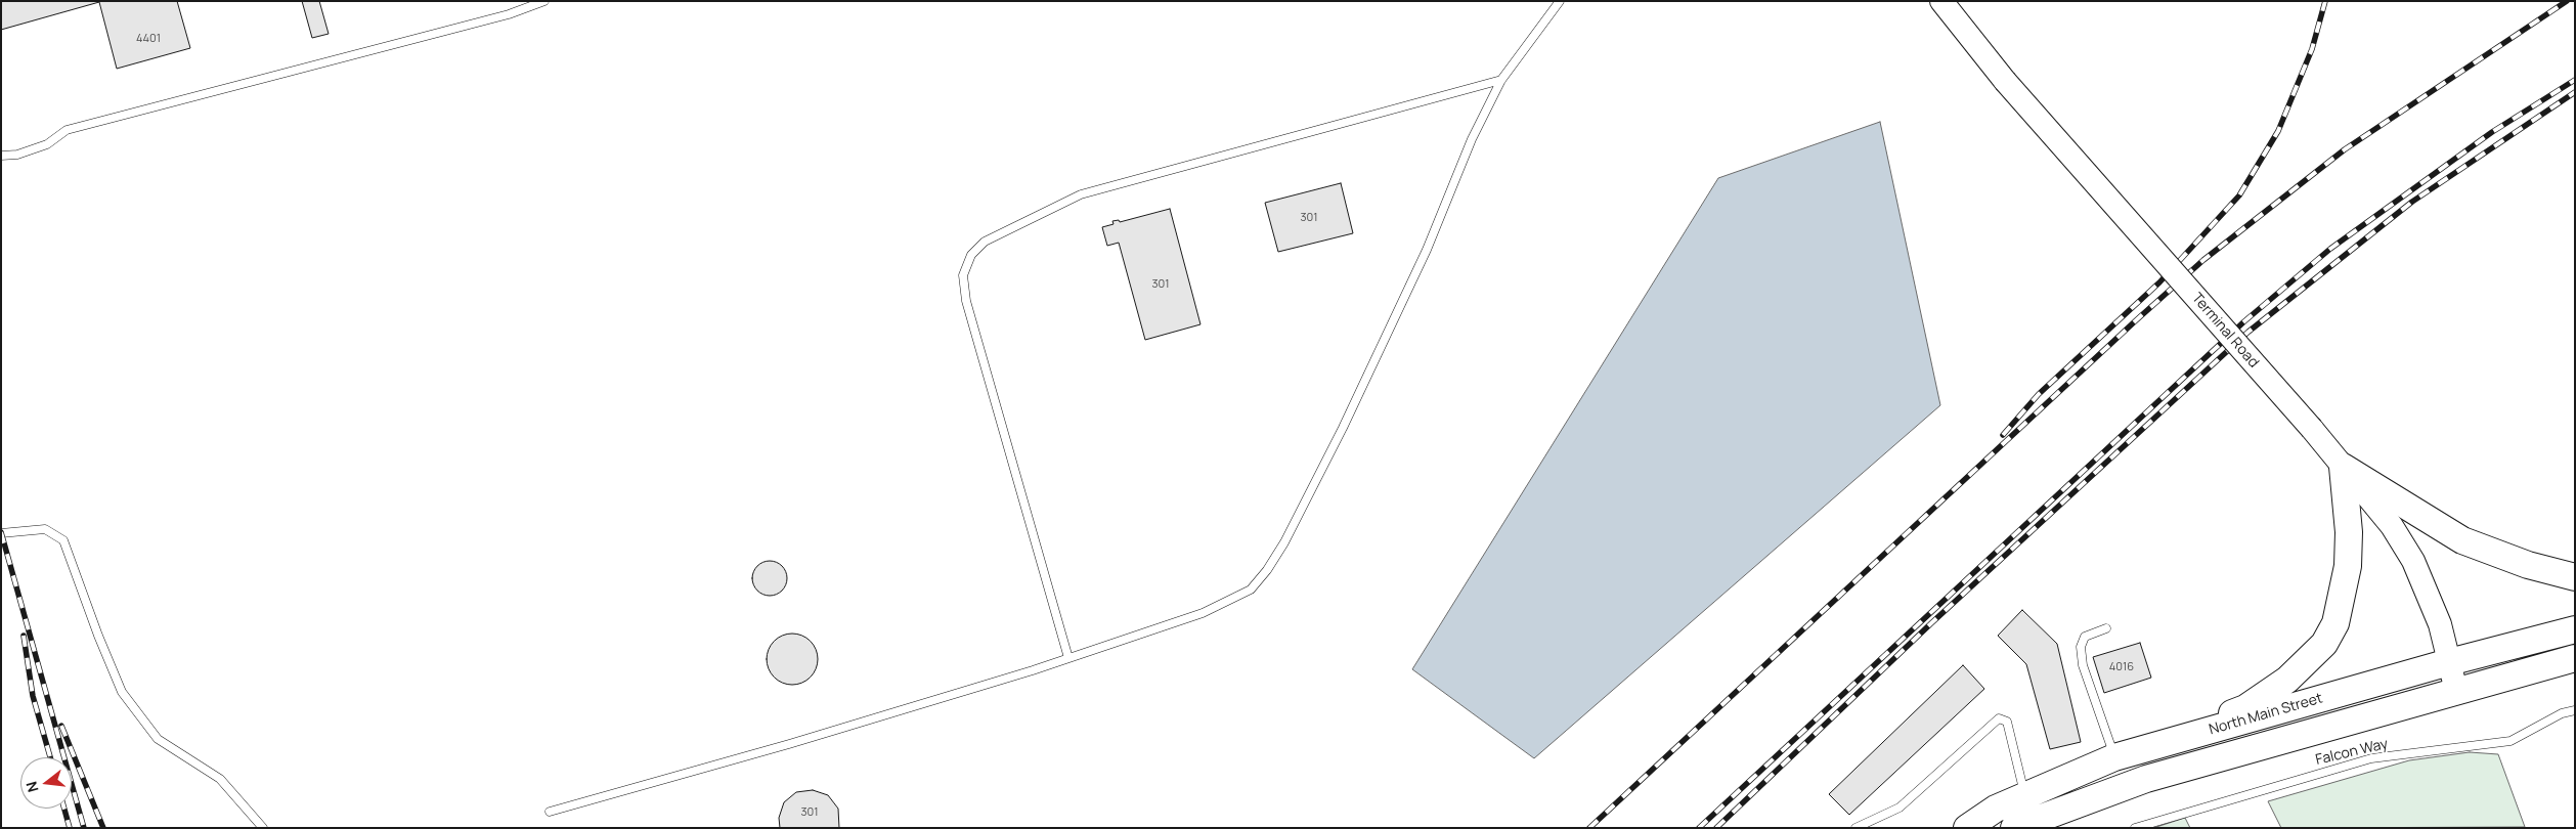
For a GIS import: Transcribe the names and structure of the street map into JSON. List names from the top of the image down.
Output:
{
  "streets": {
    "main road": ["Terminal Road", "North Main Street"],
    "lane": ["Falcon Way"]
  },
  "crossings": [
    ["Terminal Road", "North Main Street"]
  ],
  "house_numbers": [
    "4401",
    "301",
    "301",
    "4016",
    "301"
  ],
  "north": "left"
}
